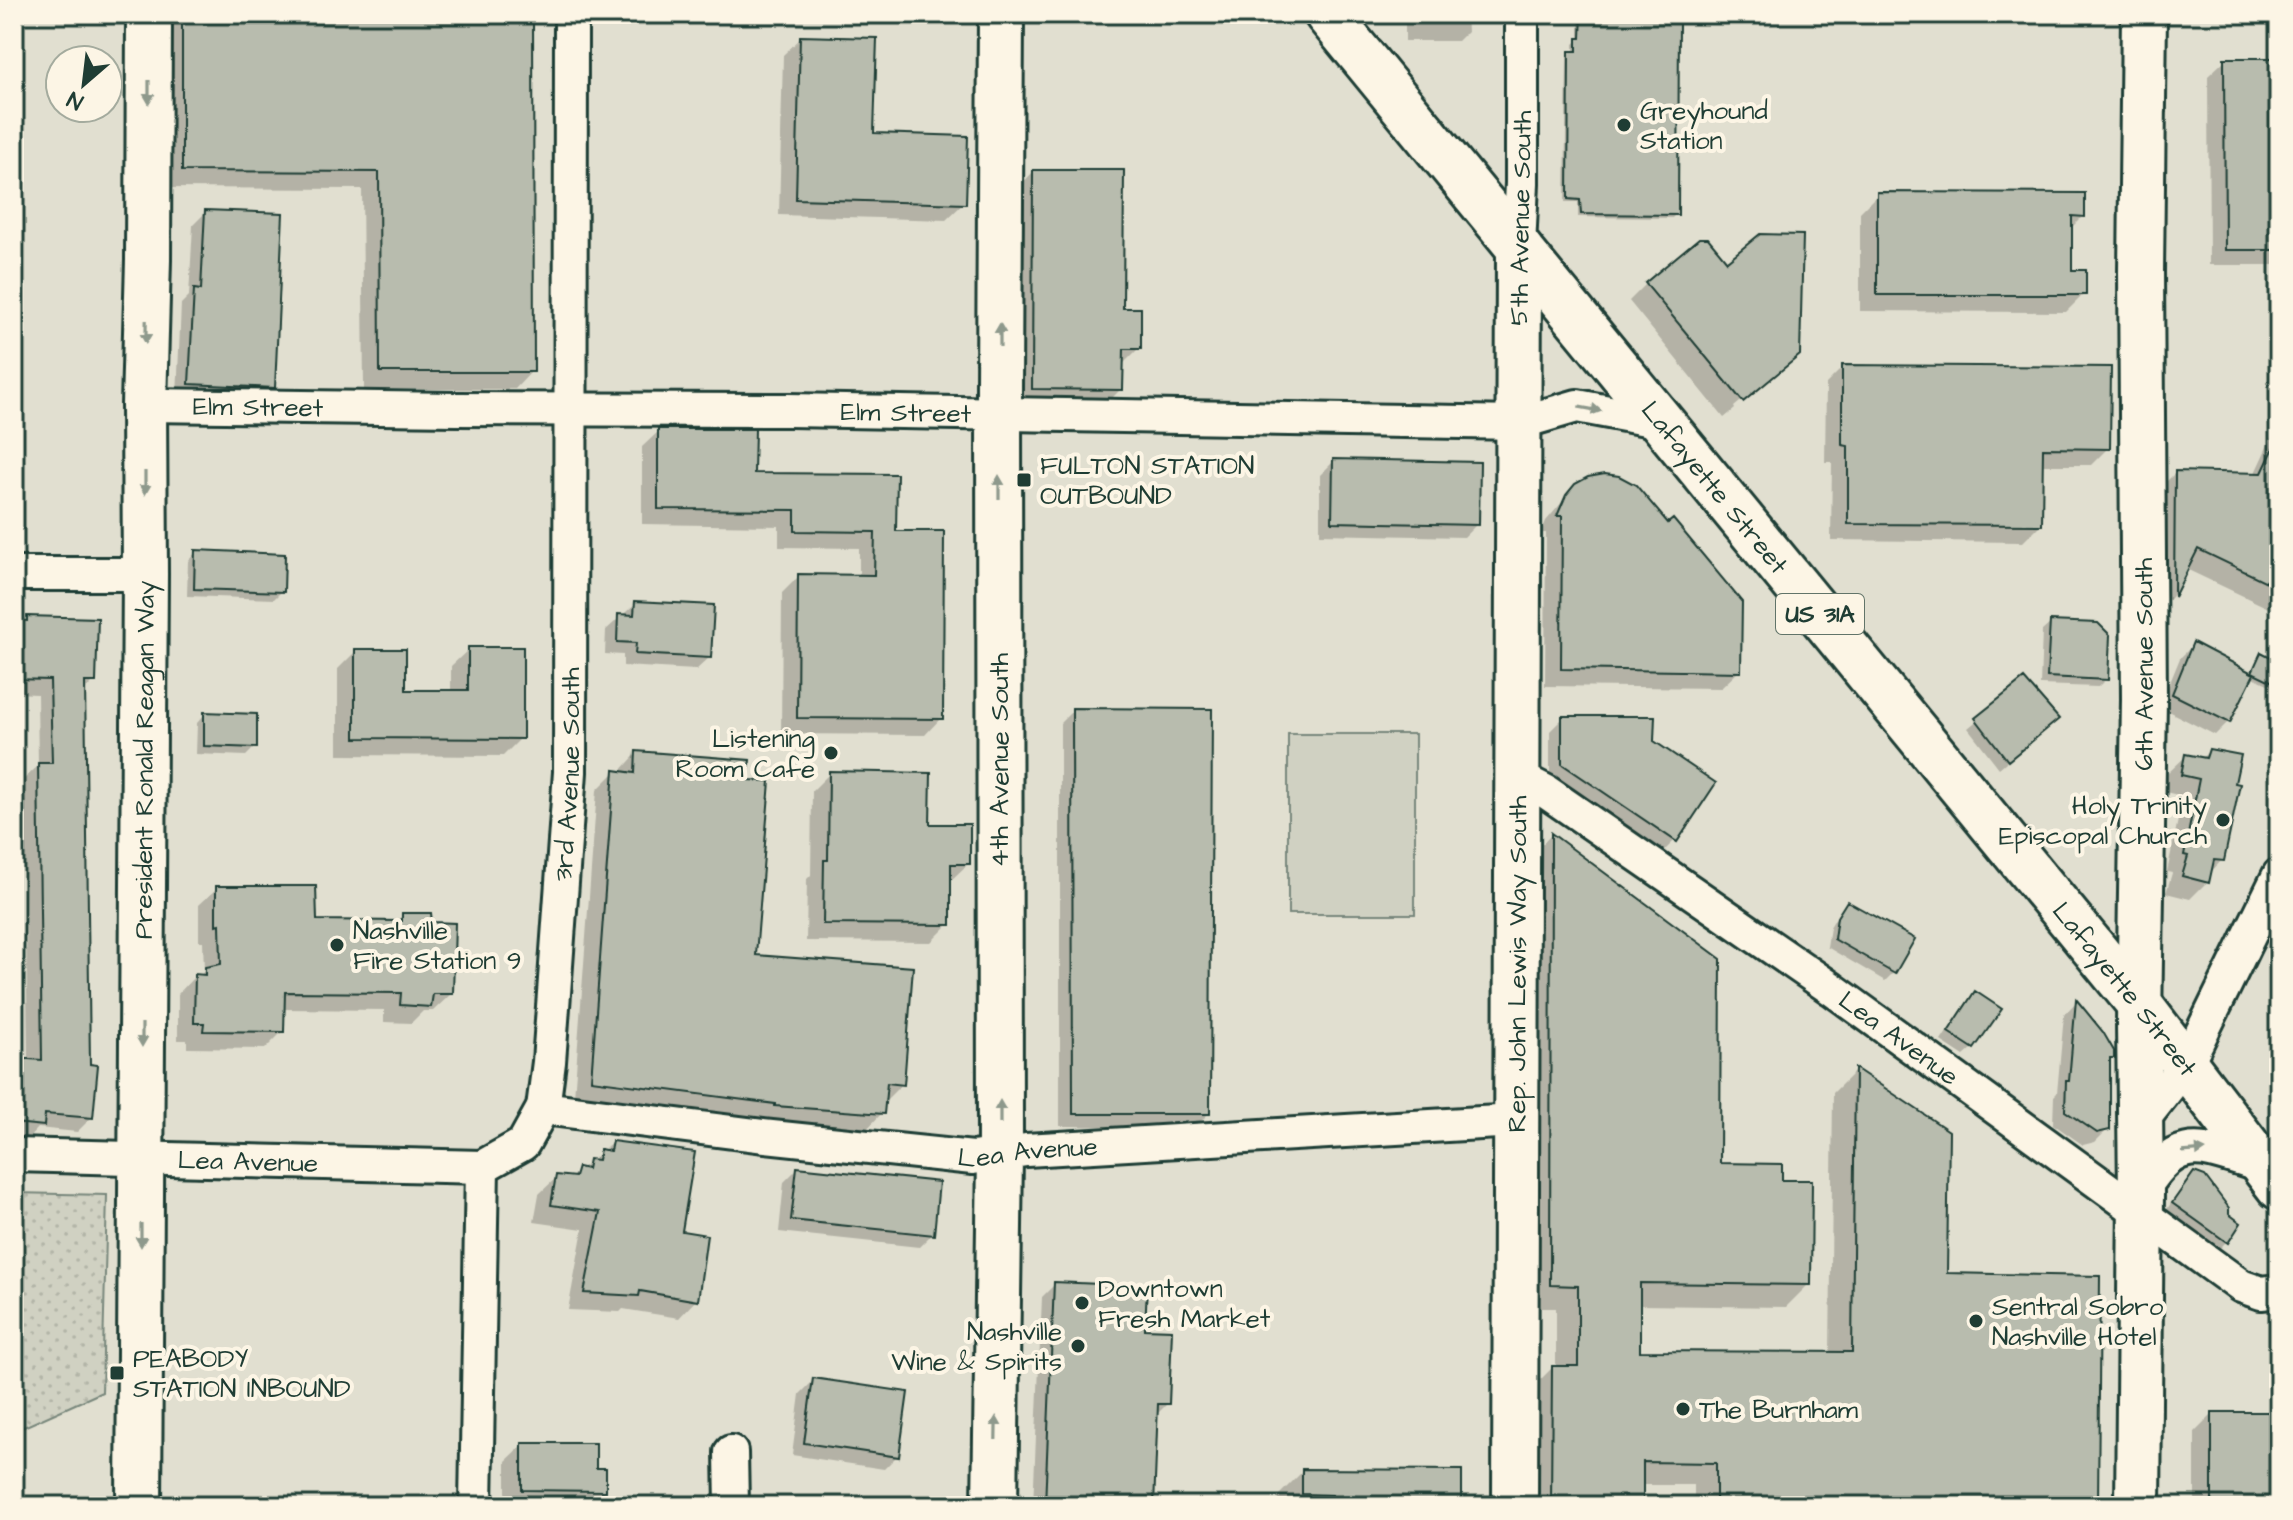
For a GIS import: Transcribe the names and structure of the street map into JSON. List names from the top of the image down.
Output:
{
  "streets": {
    "street": [
      "5th Avenue South",
      "Elm Street",
      "Lafayette Street",
      "US 31A",
      "6th Avenue South",
      "President Ronald Reagan Way",
      "4th Avenue South",
      "3rd Avenue South",
      "Rep. John Lewis Way South",
      "Lea Avenue"
    ]
  },
  "crossings": [
    ["5th Avenue South", "Elm Street"],
    ["5th Avenue South", "Lafayette Street"],
    ["5th Avenue South", "Rep. John Lewis Way South"],
    ["Elm Street", "Lafayette Street"],
    ["Elm Street", "President Ronald Reagan Way"],
    ["Elm Street", "4th Avenue South"],
    ["Elm Street", "3rd Avenue South"],
    ["Elm Street", "Rep. John Lewis Way South"],
    ["Lafayette Street", "6th Avenue South"],
    ["6th Avenue South", "Lea Avenue"],
    ["President Ronald Reagan Way", "Lea Avenue"],
    ["4th Avenue South", "Lea Avenue"],
    ["3rd Avenue South", "Lea Avenue"],
    ["Rep. John Lewis Way South", "Lea Avenue"]
  ],
  "one_way": ["President Ronald Reagan Way", "4th Avenue South"],
  "places": {
    "other": [
      "Greyhound Station",
      "Listening Room Cafe",
      "Holy Trinity Episcopal Church",
      "Nashville Fire Station 9",
      "Downtown Fresh Market",
      "Sentral Sobro Nashville Hotel",
      "Nashville Wine & Spirits",
      "The Burnham"
    ],
    "transit": ["FULTON STATION OUTBOUND", "PEABODY STATION INBOUND"]
  },
  "north": "bottom left"
}
